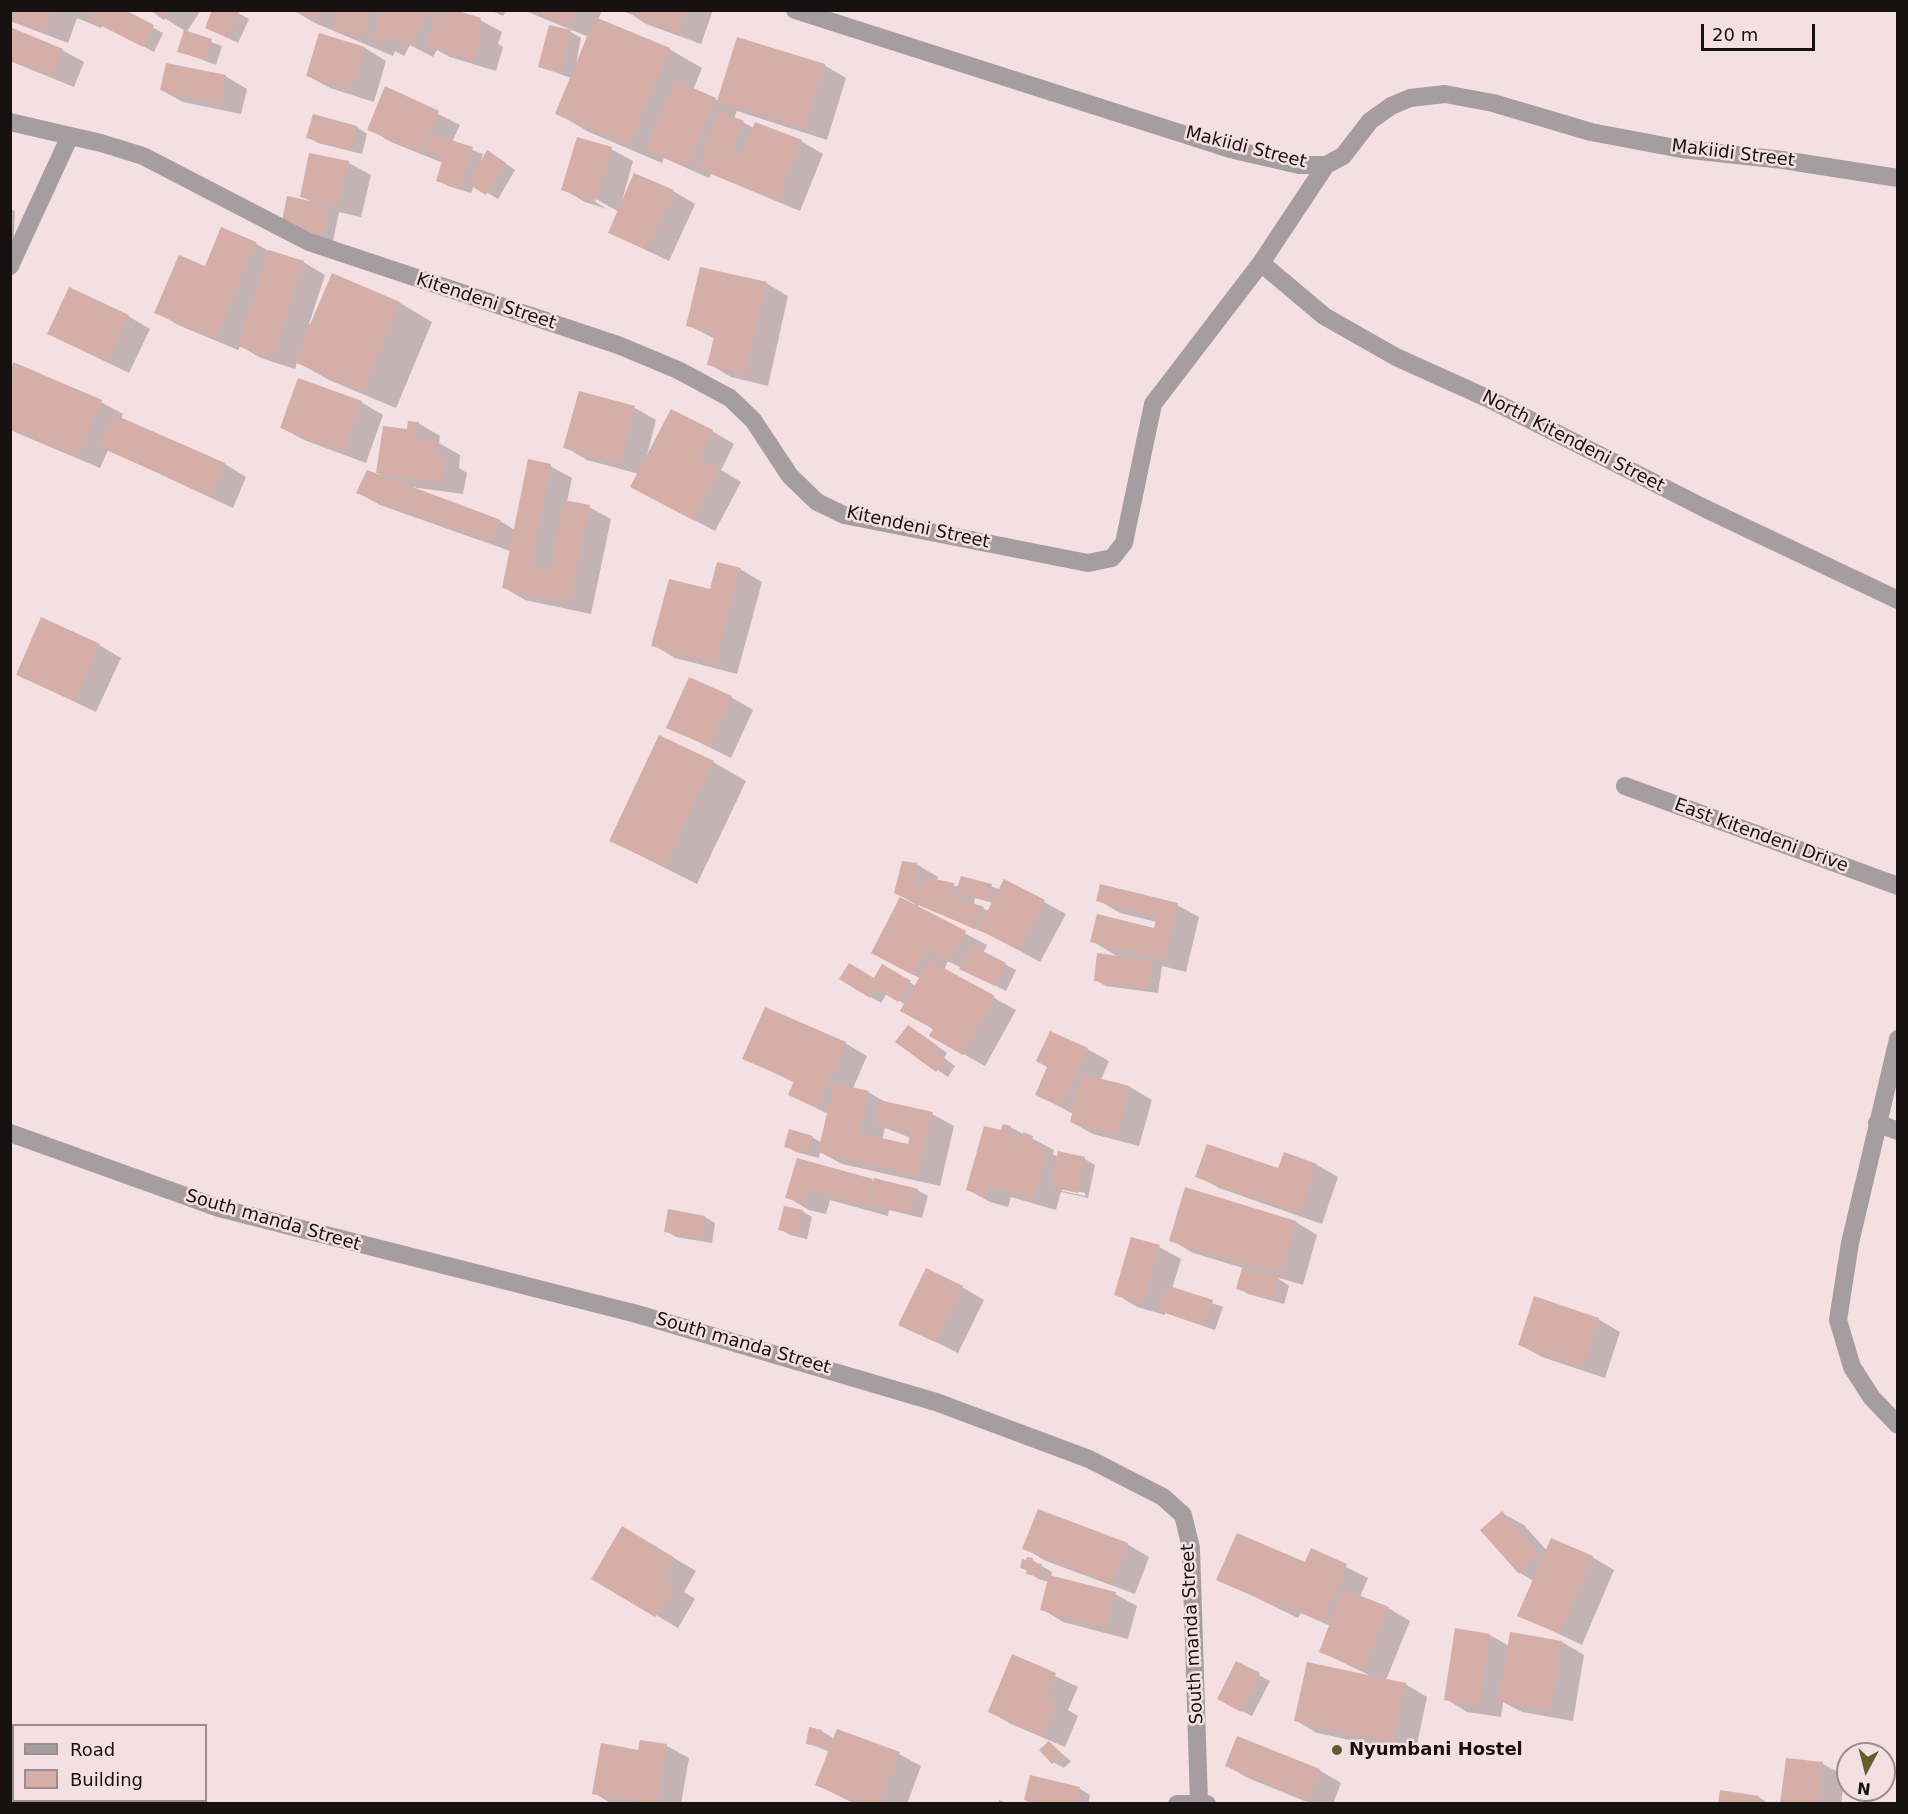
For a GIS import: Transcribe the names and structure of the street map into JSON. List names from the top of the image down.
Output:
{
  "streets": {
    "street": [
      "Makiidi Street",
      "Kitendeni Street",
      "North Kitendeni Street",
      "East Kitendeni Drive",
      "South manda Street"
    ]
  },
  "crossings": [
    ["Makiidi Street", "Kitendeni Street"],
    ["Kitendeni Street", "North Kitendeni Street"]
  ],
  "places": ["Nyumbani Hostel"],
  "legend": ["Road", "Building"],
  "scale_bar": "20 m",
  "north": "bottom"
}
